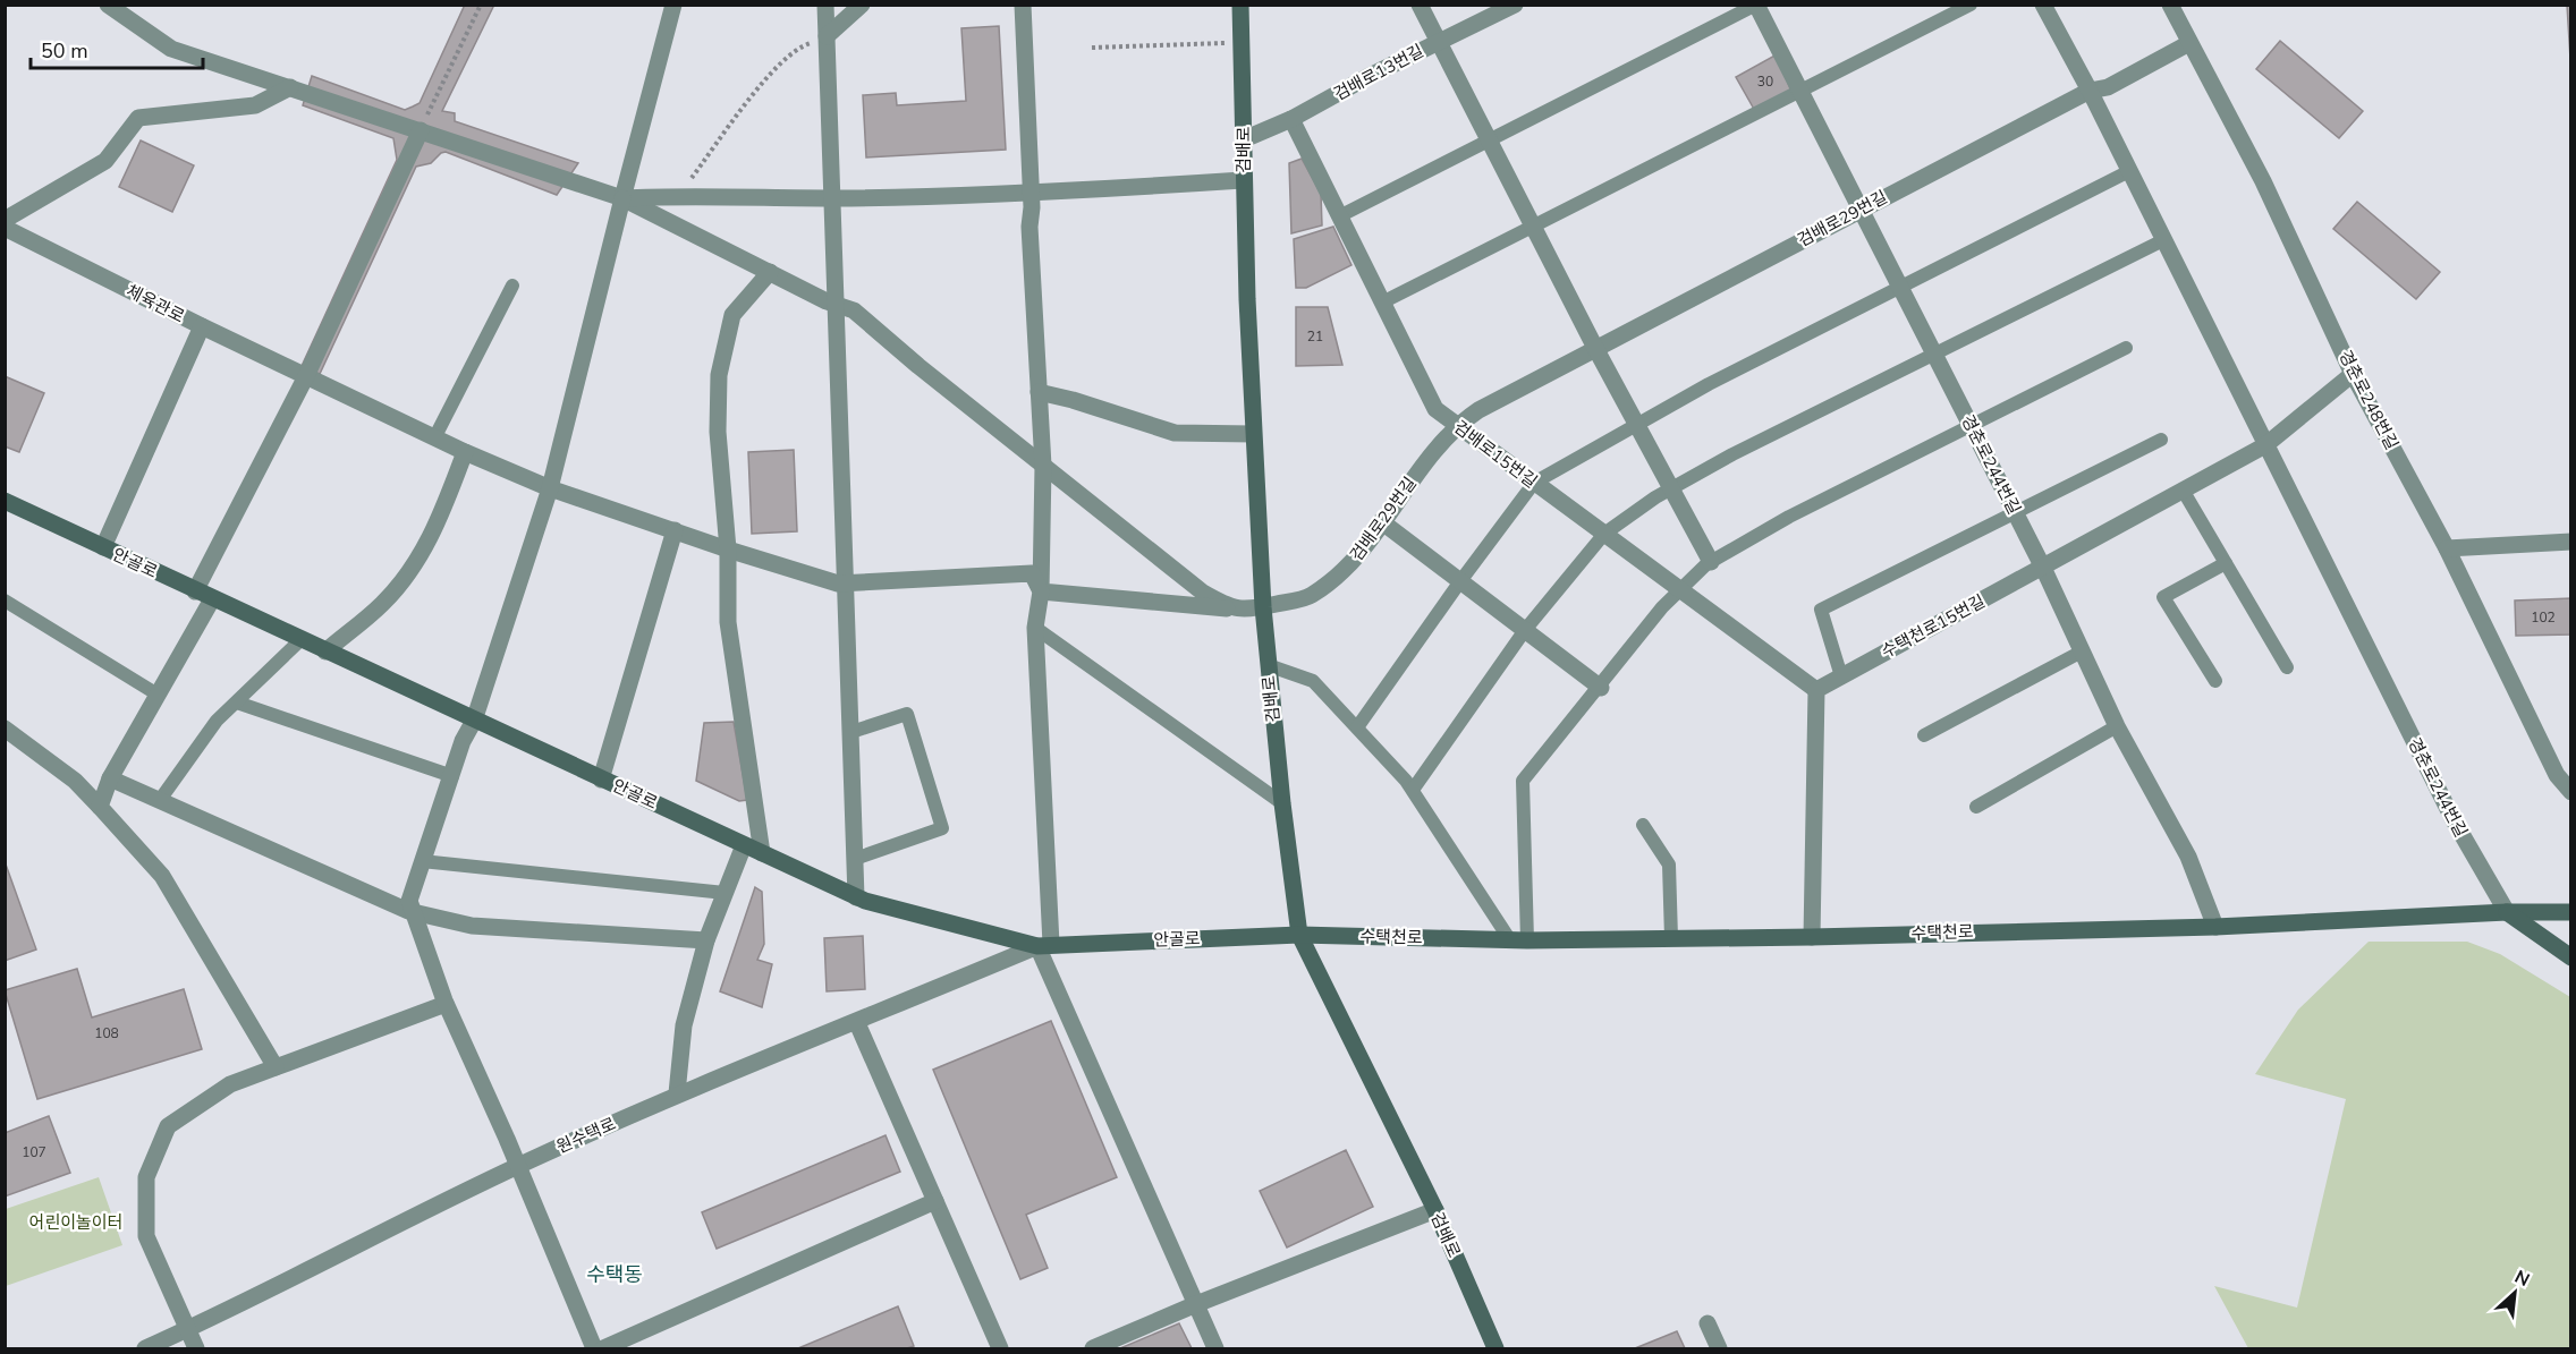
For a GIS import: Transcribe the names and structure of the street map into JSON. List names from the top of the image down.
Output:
{
  "streets": {
    "street": [
      "검배로13번길",
      "검배로",
      "검배로29번길",
      "체육관로",
      "경춘로248번길",
      "검배로15번길",
      "경춘로244번길",
      "안골로",
      "수택천로15번길",
      "수택천로",
      "원수택로"
    ]
  },
  "crossings": [
    ["검배로13번길", "검배로"],
    ["검배로13번길", "검배로15번길"],
    ["검배로", "검배로29번길"],
    ["검배로", "안골로"],
    ["검배로", "수택천로"],
    ["검배로29번길", "체육관로"],
    ["검배로29번길", "경춘로248번길"],
    ["검배로29번길", "검배로15번길"],
    ["검배로29번길", "경춘로244번길"],
    ["경춘로248번길", "수택천로15번길"],
    ["검배로15번길", "수택천로15번길"],
    ["경춘로244번길", "수택천로15번길"],
    ["경춘로244번길", "수택천로"],
    ["안골로", "수택천로"],
    ["안골로", "원수택로"]
  ],
  "districts": ["수택동"],
  "parks": ["어린이놀이터"],
  "house_numbers": [
    "30",
    "21",
    "102",
    "108",
    "107"
  ],
  "scale_bar": "50 m",
  "north": "top right"
}
